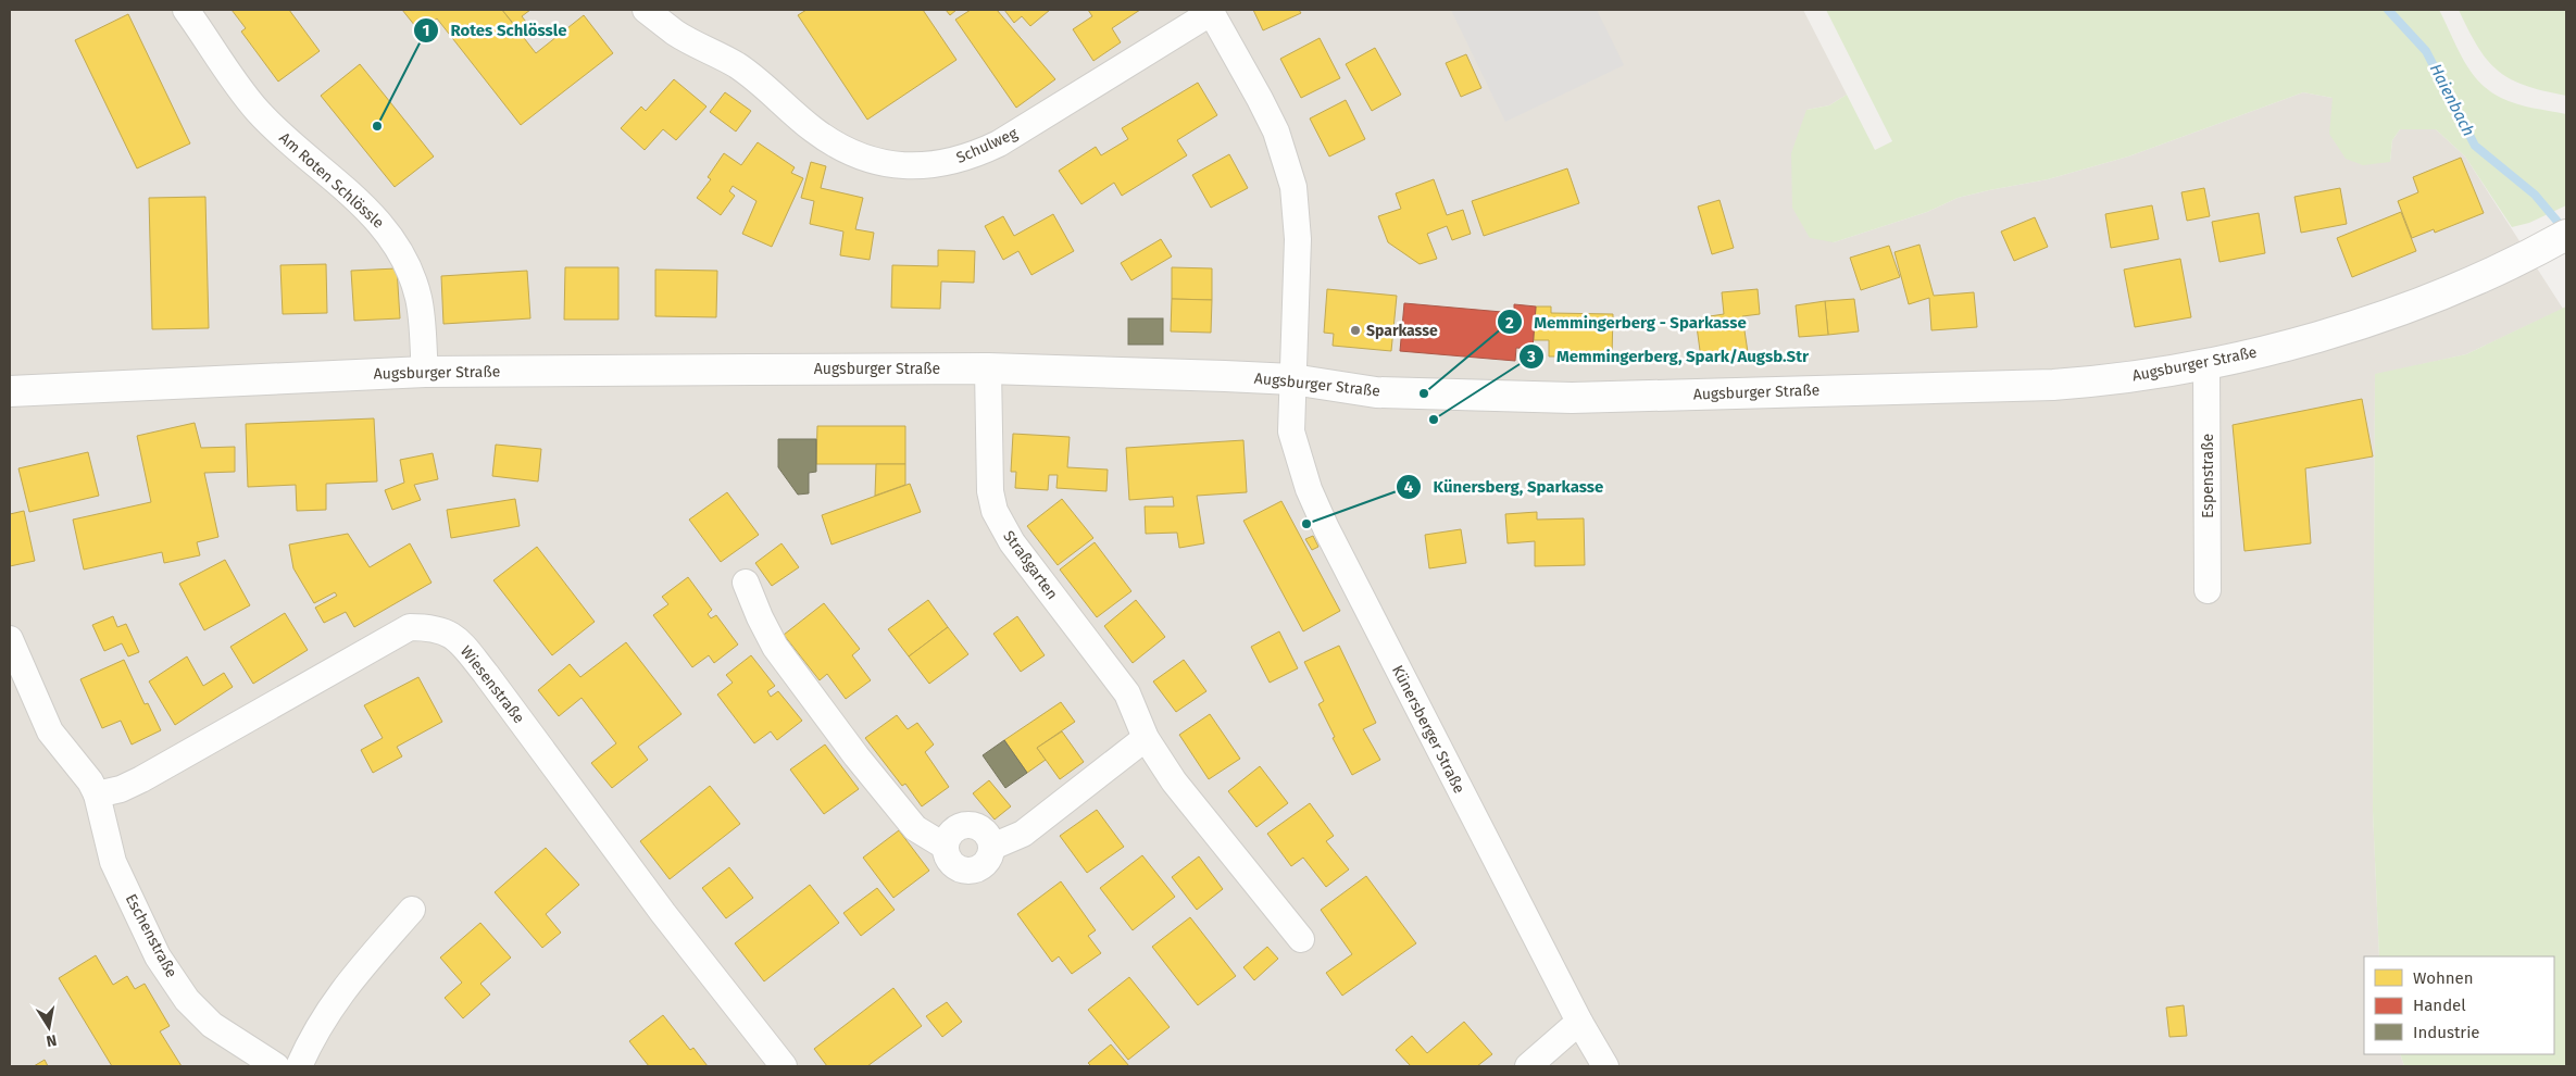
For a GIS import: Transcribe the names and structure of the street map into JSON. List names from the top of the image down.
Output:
{
  "streets": {
    "street": [
      "Schulweg",
      "Am Roten Schlössle",
      "Augsburger Straße",
      "Espenstraße",
      "Straßgarten",
      "Wiesenstraße",
      "Künersberger Straße",
      "Eschenstraße"
    ]
  },
  "crossings": [
    ["Schulweg", "Künersberger Straße"],
    ["Am Roten Schlössle", "Augsburger Straße"],
    ["Augsburger Straße", "Espenstraße"],
    ["Augsburger Straße", "Straßgarten"],
    ["Augsburger Straße", "Künersberger Straße"],
    ["Wiesenstraße", "Eschenstraße"]
  ],
  "water": ["Haienbach"],
  "places": [
    "Rotes Schlössle",
    "Sparkasse",
    "Memmingerberg - Sparkasse",
    "Memmingerberg, Spark/Augsb.Str",
    "Künersberg, Sparkasse"
  ],
  "legend": ["Wohnen", "Handel", "Industrie"],
  "north": "bottom"
}
